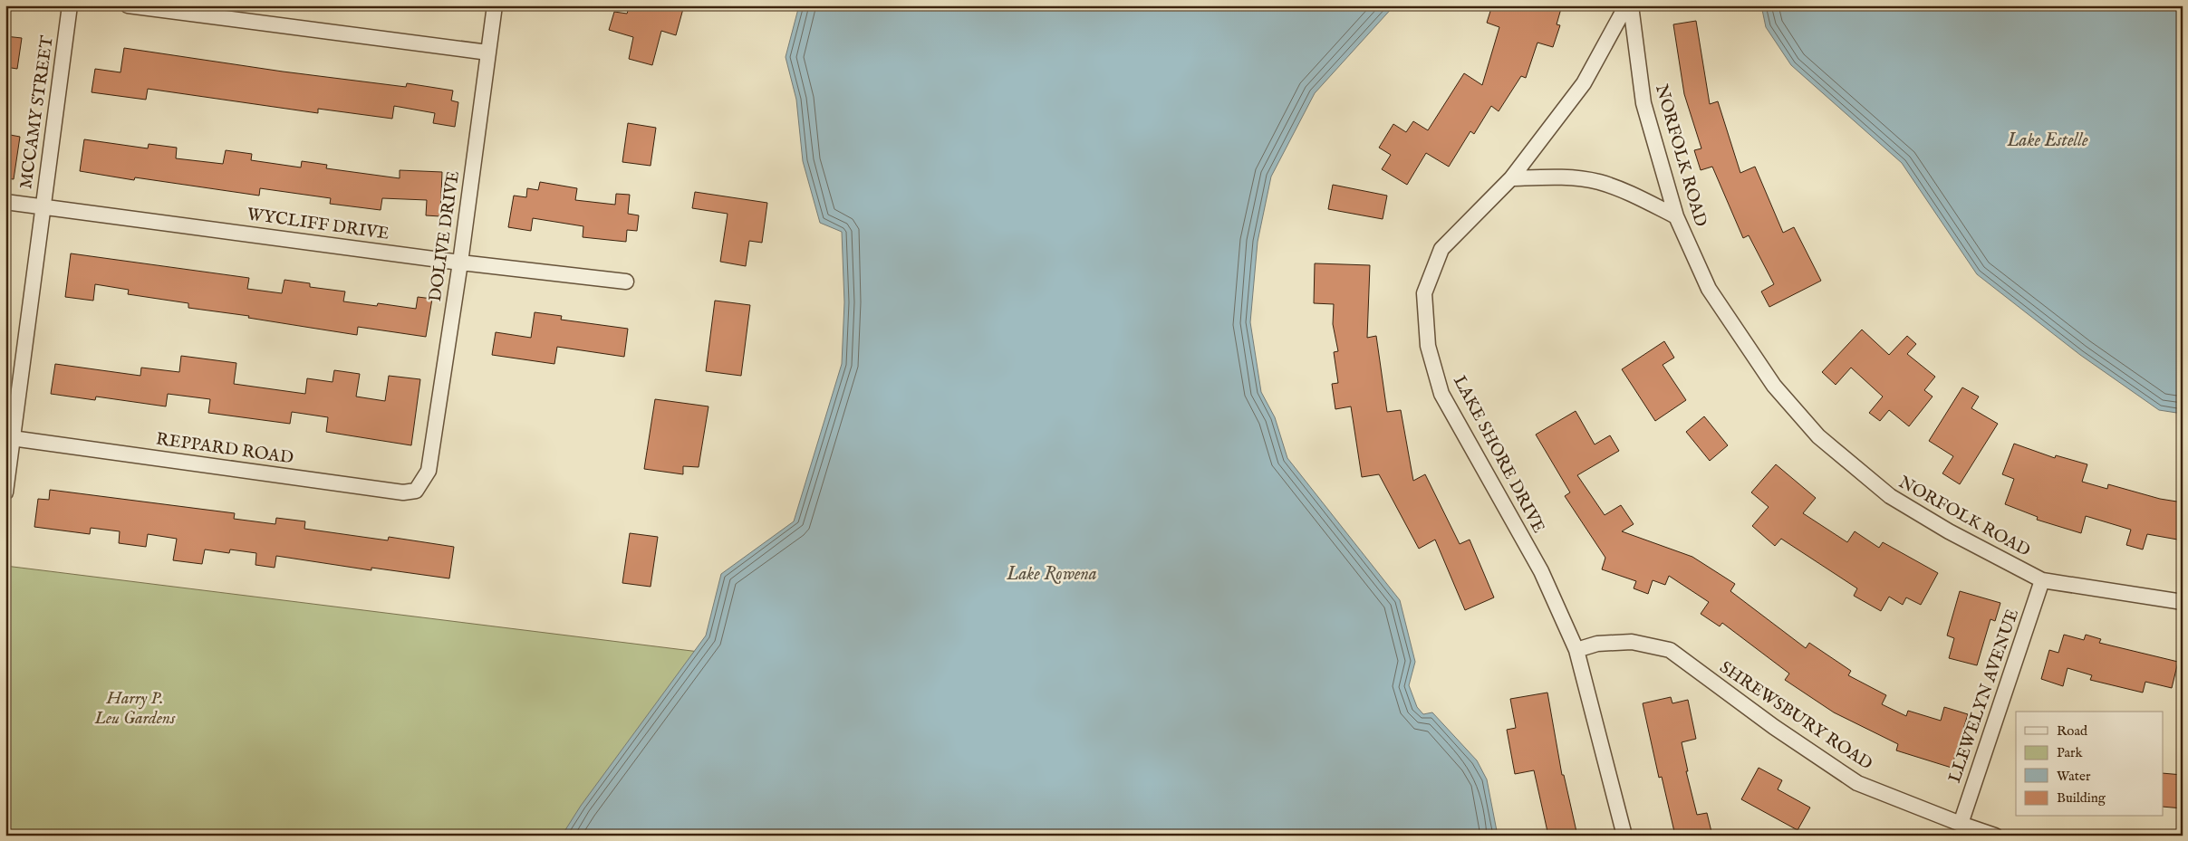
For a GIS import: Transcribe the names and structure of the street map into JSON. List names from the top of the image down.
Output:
{
  "streets": {
    "street": [
      "MCCAMY STREET",
      "NORFOLK ROAD",
      "WYCLIFF DRIVE",
      "DOLIVE DRIVE",
      "REPPARD ROAD",
      "LAKE SHORE DRIVE",
      "LLEWELYN AVENUE",
      "SHREWSBURY ROAD"
    ]
  },
  "crossings": [
    ["MCCAMY STREET", "WYCLIFF DRIVE"],
    ["MCCAMY STREET", "REPPARD ROAD"],
    ["NORFOLK ROAD", "LLEWELYN AVENUE"],
    ["WYCLIFF DRIVE", "DOLIVE DRIVE"],
    ["DOLIVE DRIVE", "REPPARD ROAD"],
    ["LAKE SHORE DRIVE", "SHREWSBURY ROAD"],
    ["LLEWELYN AVENUE", "SHREWSBURY ROAD"]
  ],
  "water": ["Lake Estelle", "Lake Rowena"],
  "parks": ["Harry P. Leu Gardens"],
  "legend": [
    "Road",
    "Park",
    "Water",
    "Building"
  ]
}
